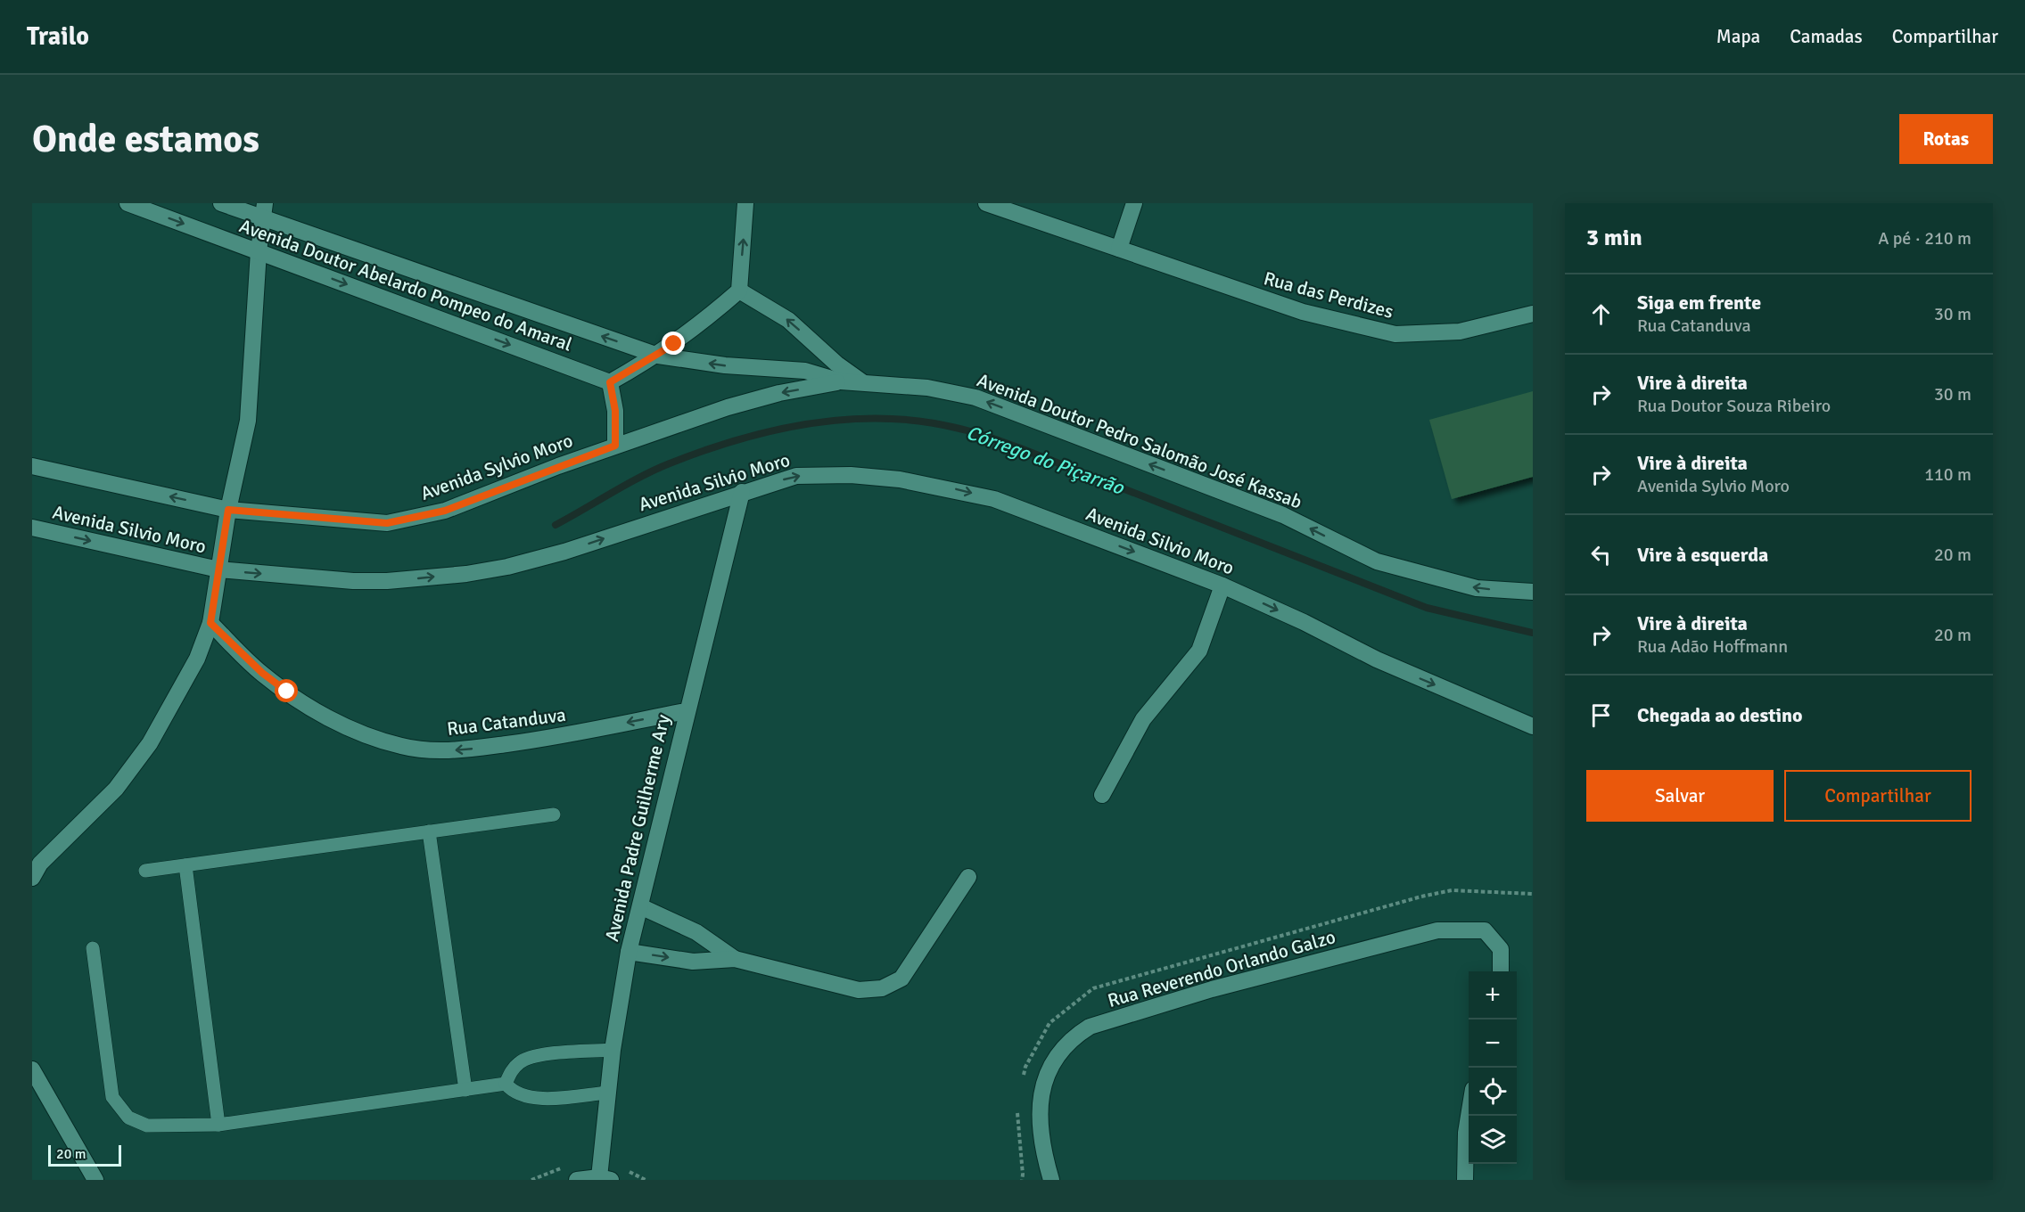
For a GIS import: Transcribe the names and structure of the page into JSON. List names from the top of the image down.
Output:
{
  "streets": {
    "street": [
      "Avenida Doutor Abelardo Pompeo do Amaral",
      "Rua das Perdizes",
      "Avenida Doutor Pedro Salomão José Kassab",
      "Avenida Sylvio Moro",
      "Avenida Silvio Moro",
      "Rua Catanduva",
      "Avenida Padre Guilherme Ary",
      "Rua Reverendo Orlando Galzo"
    ]
  },
  "crossings": [
    ["Avenida Doutor Abelardo Pompeo do Amaral", "Avenida Doutor Pedro Salomão José Kassab"],
    ["Avenida Doutor Pedro Salomão José Kassab", "Avenida Sylvio Moro"],
    ["Avenida Silvio Moro", "Avenida Padre Guilherme Ary"],
    ["Rua Catanduva", "Avenida Padre Guilherme Ary"]
  ],
  "one_way": [
    "Avenida Doutor Pedro Salomão José Kassab",
    "Avenida Sylvio Moro",
    "Avenida Silvio Moro",
    "Rua Catanduva"
  ],
  "water": ["Córrego do Piçarrão"],
  "scale_bar": "20 m",
  "page": {
    "header": "Trailo",
    "nav": ["Mapa", "Camadas", "Compartilhar"],
    "buttons": [
      "Rotas",
      ["Salvar", "Compartilhar"]
    ],
    "title": "Onde estamos",
    "heading": ["3 min", "A pé · 210 m"],
    "list": [
      ["Siga em frente", "Rua Catanduva", "30 m"],
      ["Vire à direita", "Rua Doutor Souza Ribeiro", "30 m"],
      ["Vire à direita", "Avenida Sylvio Moro", "110 m"],
      ["Vire à esquerda", "20 m"],
      ["Vire à direita", "Rua Adão Hoffmann", "20 m"],
      "Chegada ao destino"
    ],
    "map_buttons": ["+", "−"],
    "scale": "20 m"
  }
}
